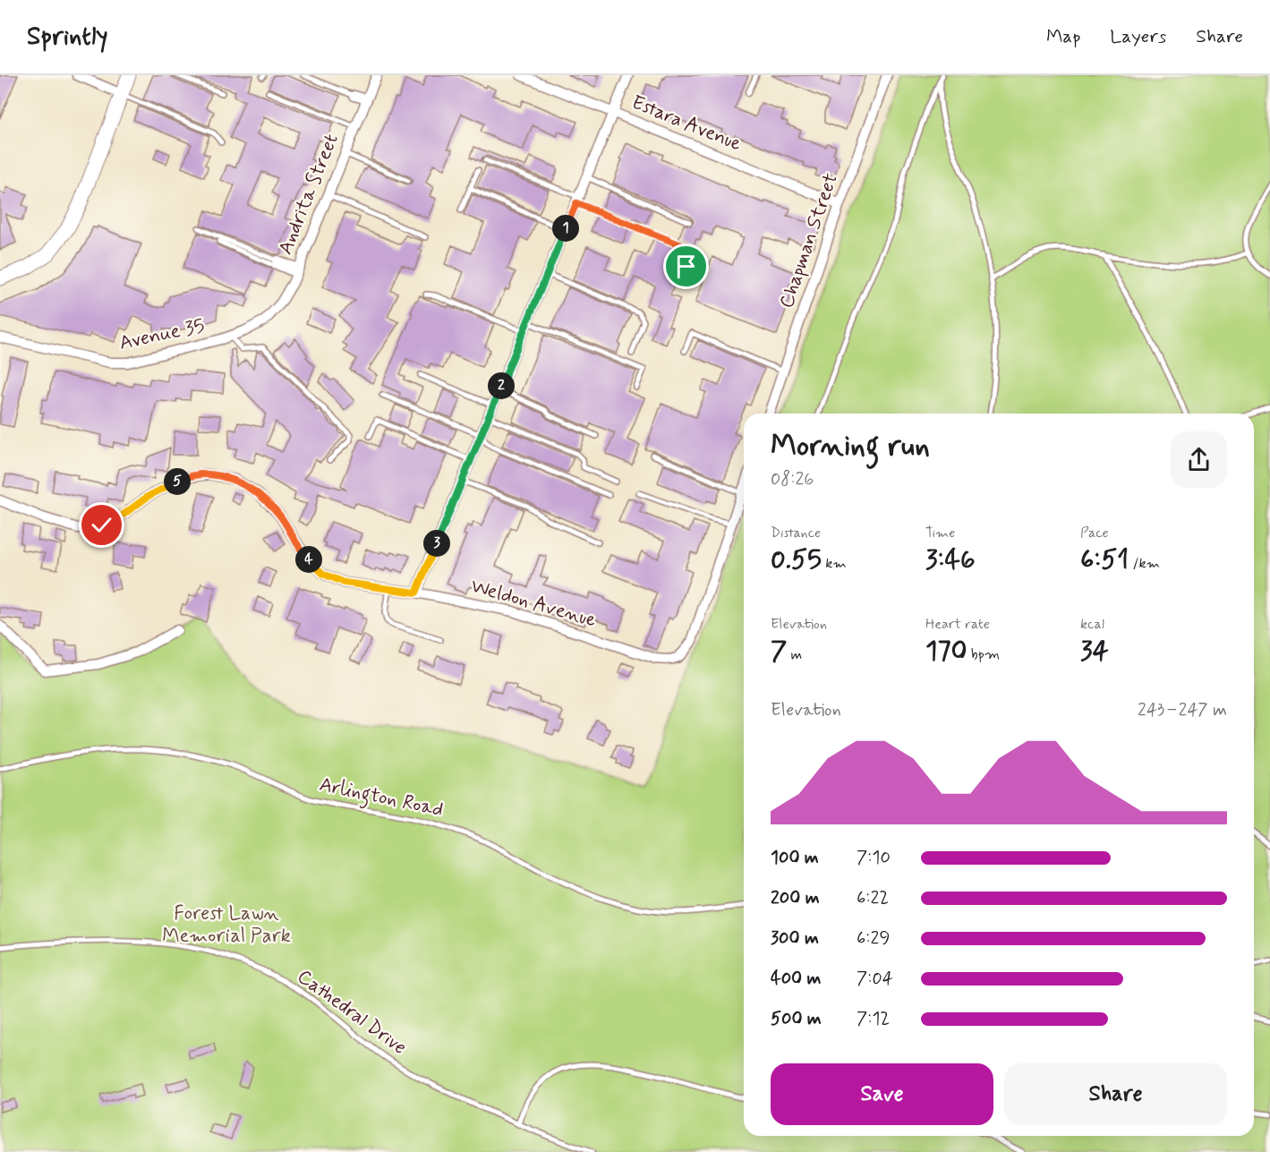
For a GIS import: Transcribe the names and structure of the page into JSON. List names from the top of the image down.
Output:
{
  "streets": {
    "street": [
      "Estara Avenue",
      "Andrita Street",
      "Chapman Street",
      "Avenue 35",
      "Weldon Avenue"
    ],
    "lane": ["Arlington Road", "Cathedral Drive"]
  },
  "crossings": [
    ["Estara Avenue", "Chapman Street"],
    ["Andrita Street", "Avenue 35"]
  ],
  "parks": ["Forest Lawn Memorial Park"],
  "page": {
    "header": "Sprintly",
    "nav": ["Map", "Layers", "Share"],
    "pins": [
      "1",
      "2",
      "5",
      "3",
      "4"
    ],
    "heading": ["Morning run", "08:26"],
    "stats": [
      ["Distance", "0.55 km"],
      ["Time", "3:46"],
      ["Pace", "6:51 /km"],
      ["Elevation", "7 m"],
      ["Heart rate", "170 bpm"],
      ["kcal", "34"]
    ],
    "chart": ["Elevation", "243–247 m"],
    "list": [
      {
        "name": "100 m",
        "note": "7:10"
      },
      {
        "name": "200 m",
        "note": "6:22"
      },
      {
        "name": "300 m",
        "note": "6:29"
      },
      {
        "name": "400 m",
        "note": "7:04"
      },
      {
        "name": "500 m",
        "note": "7:12"
      }
    ],
    "buttons": ["Save", "Share"]
  }
}
